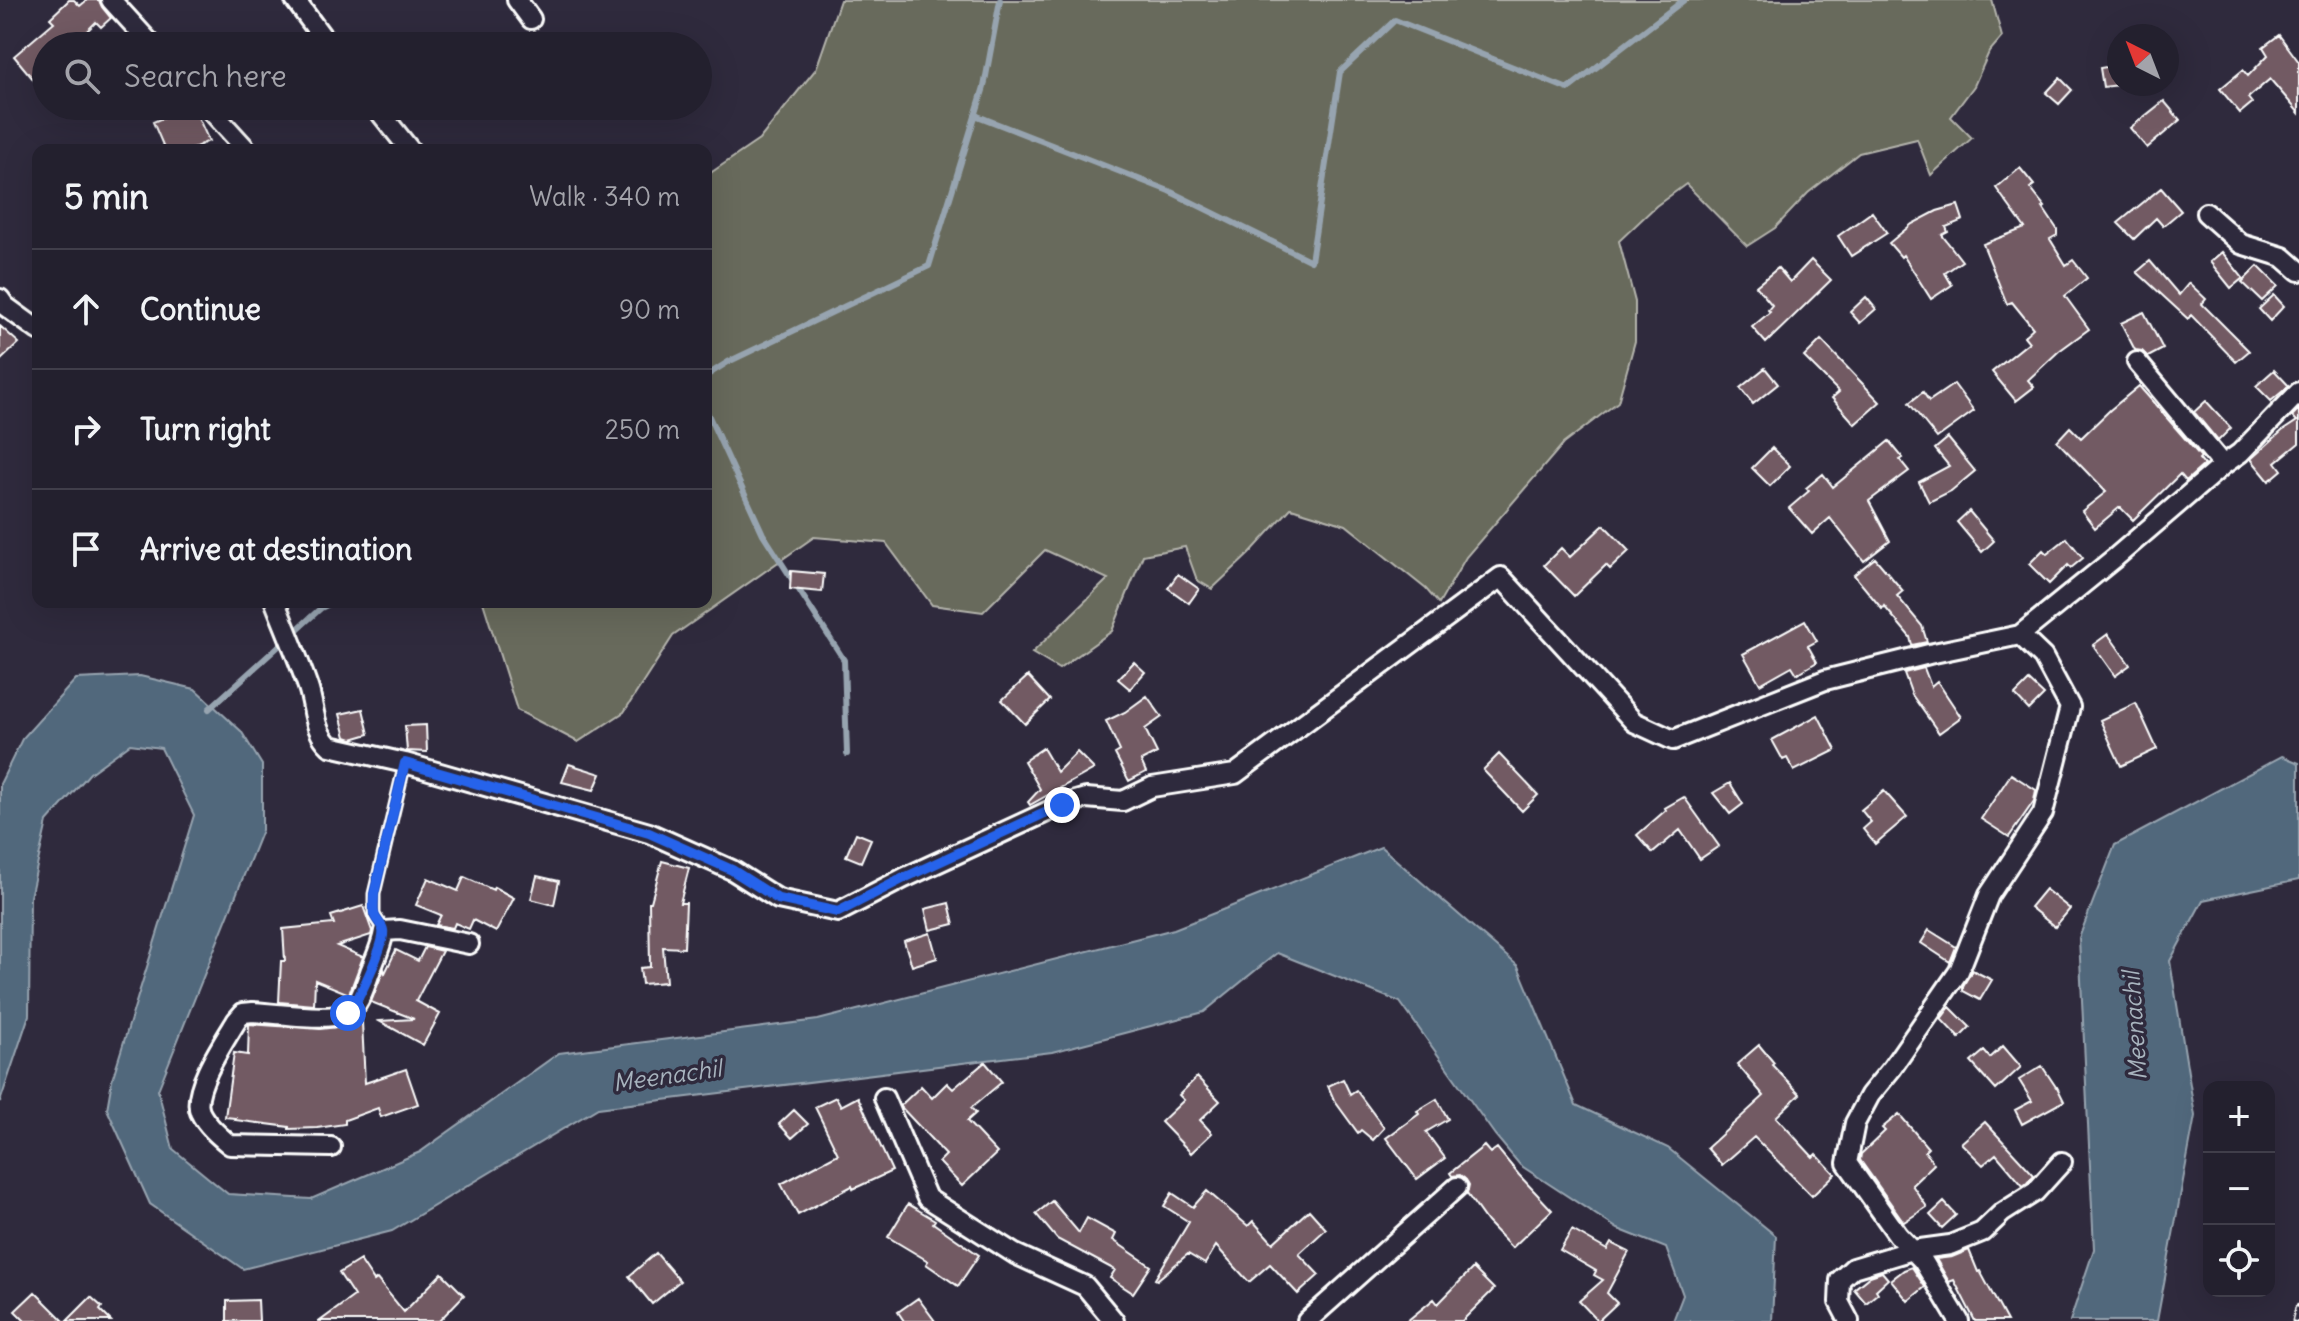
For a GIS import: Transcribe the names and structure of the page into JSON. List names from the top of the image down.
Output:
{
  "water": ["Meenachil"],
  "north": "top left",
  "page": {
    "search": "Search here",
    "heading": ["5 min", "Walk · 340 m"],
    "list": [
      ["Continue", "90 m"],
      ["Turn right", "250 m"],
      "Arrive at destination"
    ],
    "map_buttons": ["+", "−"]
  }
}
